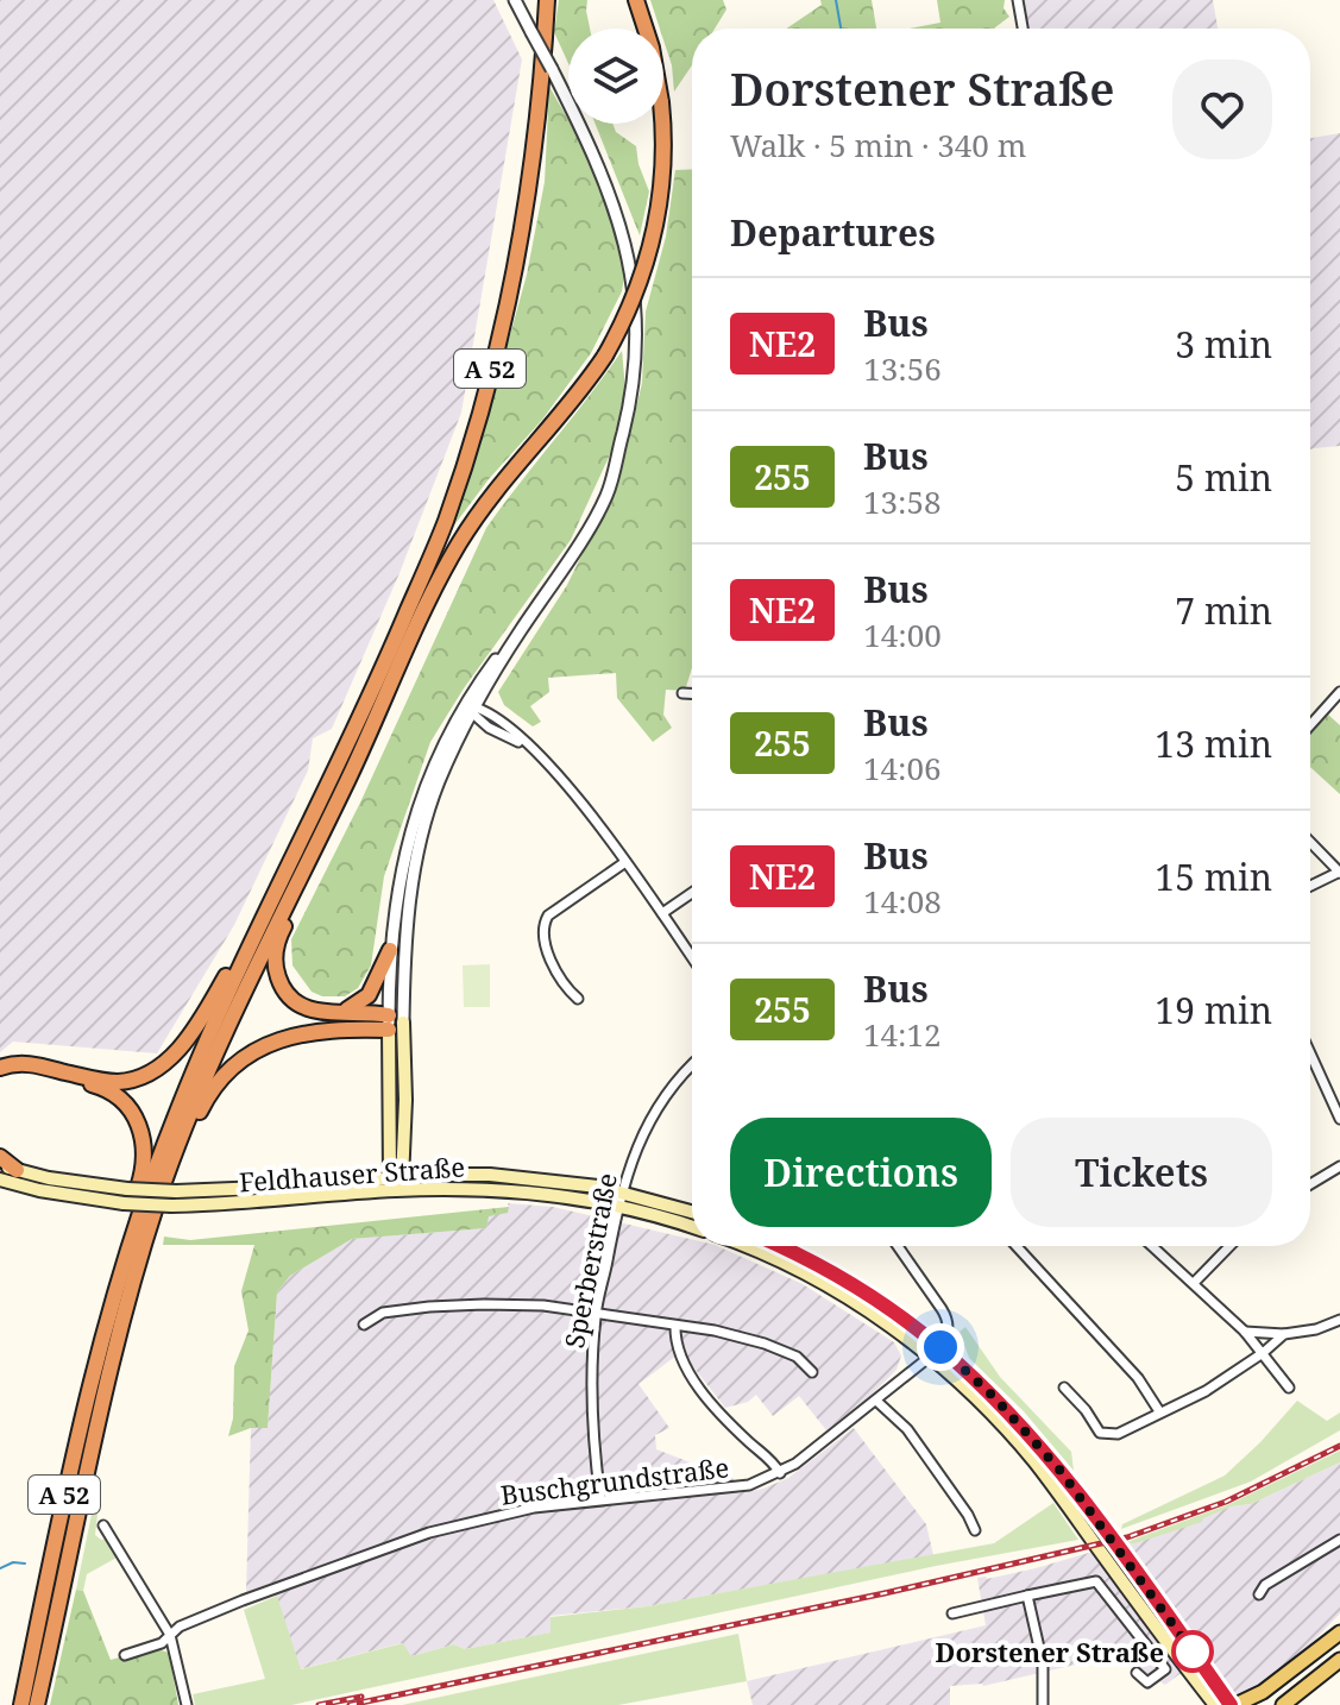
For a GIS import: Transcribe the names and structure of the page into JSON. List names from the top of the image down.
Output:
{
  "streets": {
    "highway": ["A 52"],
    "main road": ["Feldhauser Straße"],
    "street": ["Sperberstraße", "Buschgrundstraße"]
  },
  "crossings": [
    ["A 52", "Feldhauser Straße"],
    ["Feldhauser Straße", "Sperberstraße"],
    ["Sperberstraße", "Buschgrundstraße"]
  ],
  "places": ["Dorstener Straße"],
  "lines": ["bus line NE2"],
  "page": {
    "heading": [
      ["Dorstener Straße", "Walk · 5 min · 340 m"],
      "Departures"
    ],
    "list": [
      {
        "mark": "NE2",
        "name": "Bus",
        "note": "13:56",
        "value": "3 min"
      },
      {
        "mark": "255",
        "name": "Bus",
        "note": "13:58",
        "value": "5 min"
      },
      {
        "mark": "NE2",
        "name": "Bus",
        "note": "14:00",
        "value": "7 min"
      },
      {
        "mark": "255",
        "name": "Bus",
        "note": "14:06",
        "value": "13 min"
      },
      {
        "mark": "NE2",
        "name": "Bus",
        "note": "14:08",
        "value": "15 min"
      },
      {
        "mark": "255",
        "name": "Bus",
        "note": "14:12",
        "value": "19 min"
      }
    ],
    "buttons": ["Directions", "Tickets"]
  }
}
